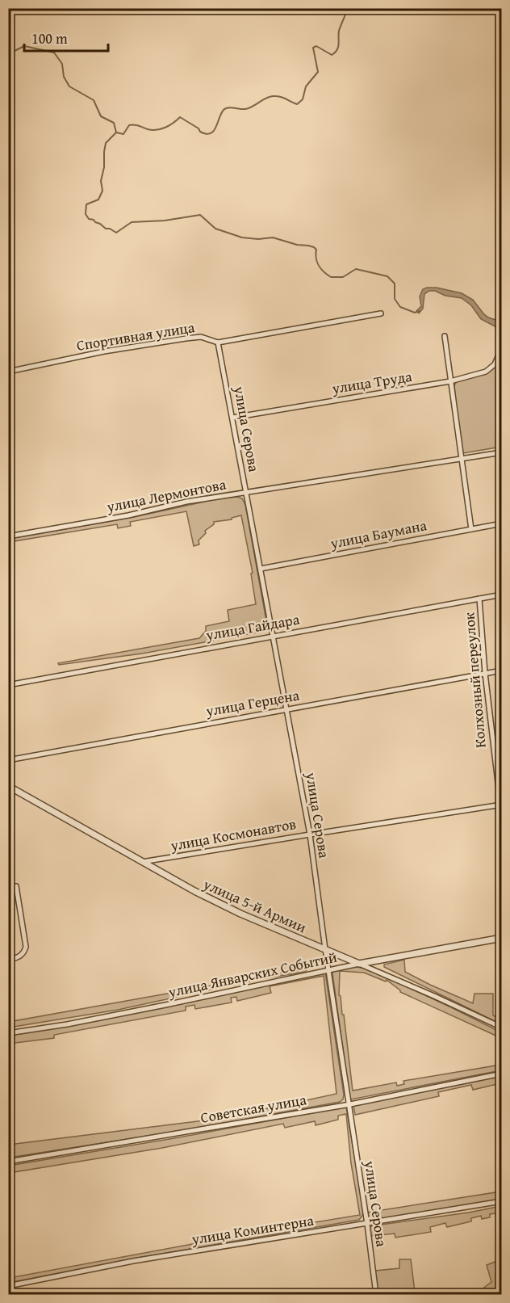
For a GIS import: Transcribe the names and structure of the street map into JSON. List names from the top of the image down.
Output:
{
  "streets": {
    "street": [
      "Спортивная улица",
      "улица Труда",
      "улица Серова",
      "улица Лермонтова",
      "улица Баумана",
      "улица Гайдара",
      "Колхозный переулок",
      "улица Герцена",
      "улица Космонавтов",
      "улица 5-й Армии",
      "улица Январских Событий",
      "Советская улица",
      "улица Коминтерна"
    ]
  },
  "crossings": [
    ["Спортивная улица", "улица Серова"],
    ["улица Труда", "улица Серова"],
    ["улица Серова", "улица Лермонтова"],
    ["улица Серова", "улица Баумана"],
    ["улица Серова", "улица Гайдара"],
    ["улица Серова", "улица Герцена"],
    ["улица Серова", "улица Космонавтов"],
    ["улица Серова", "улица 5-й Армии"],
    ["улица Серова", "улица Январских Событий"],
    ["улица Серова", "Советская улица"],
    ["улица Серова", "улица Коминтерна"],
    ["улица Гайдара", "Колхозный переулок"],
    ["Колхозный переулок", "улица Герцена"],
    ["Колхозный переулок", "улица Космонавтов"],
    ["улица Космонавтов", "улица 5-й Армии"],
    ["улица 5-й Армии", "улица Январских Событий"]
  ],
  "scale_bar": "100 m"
}
